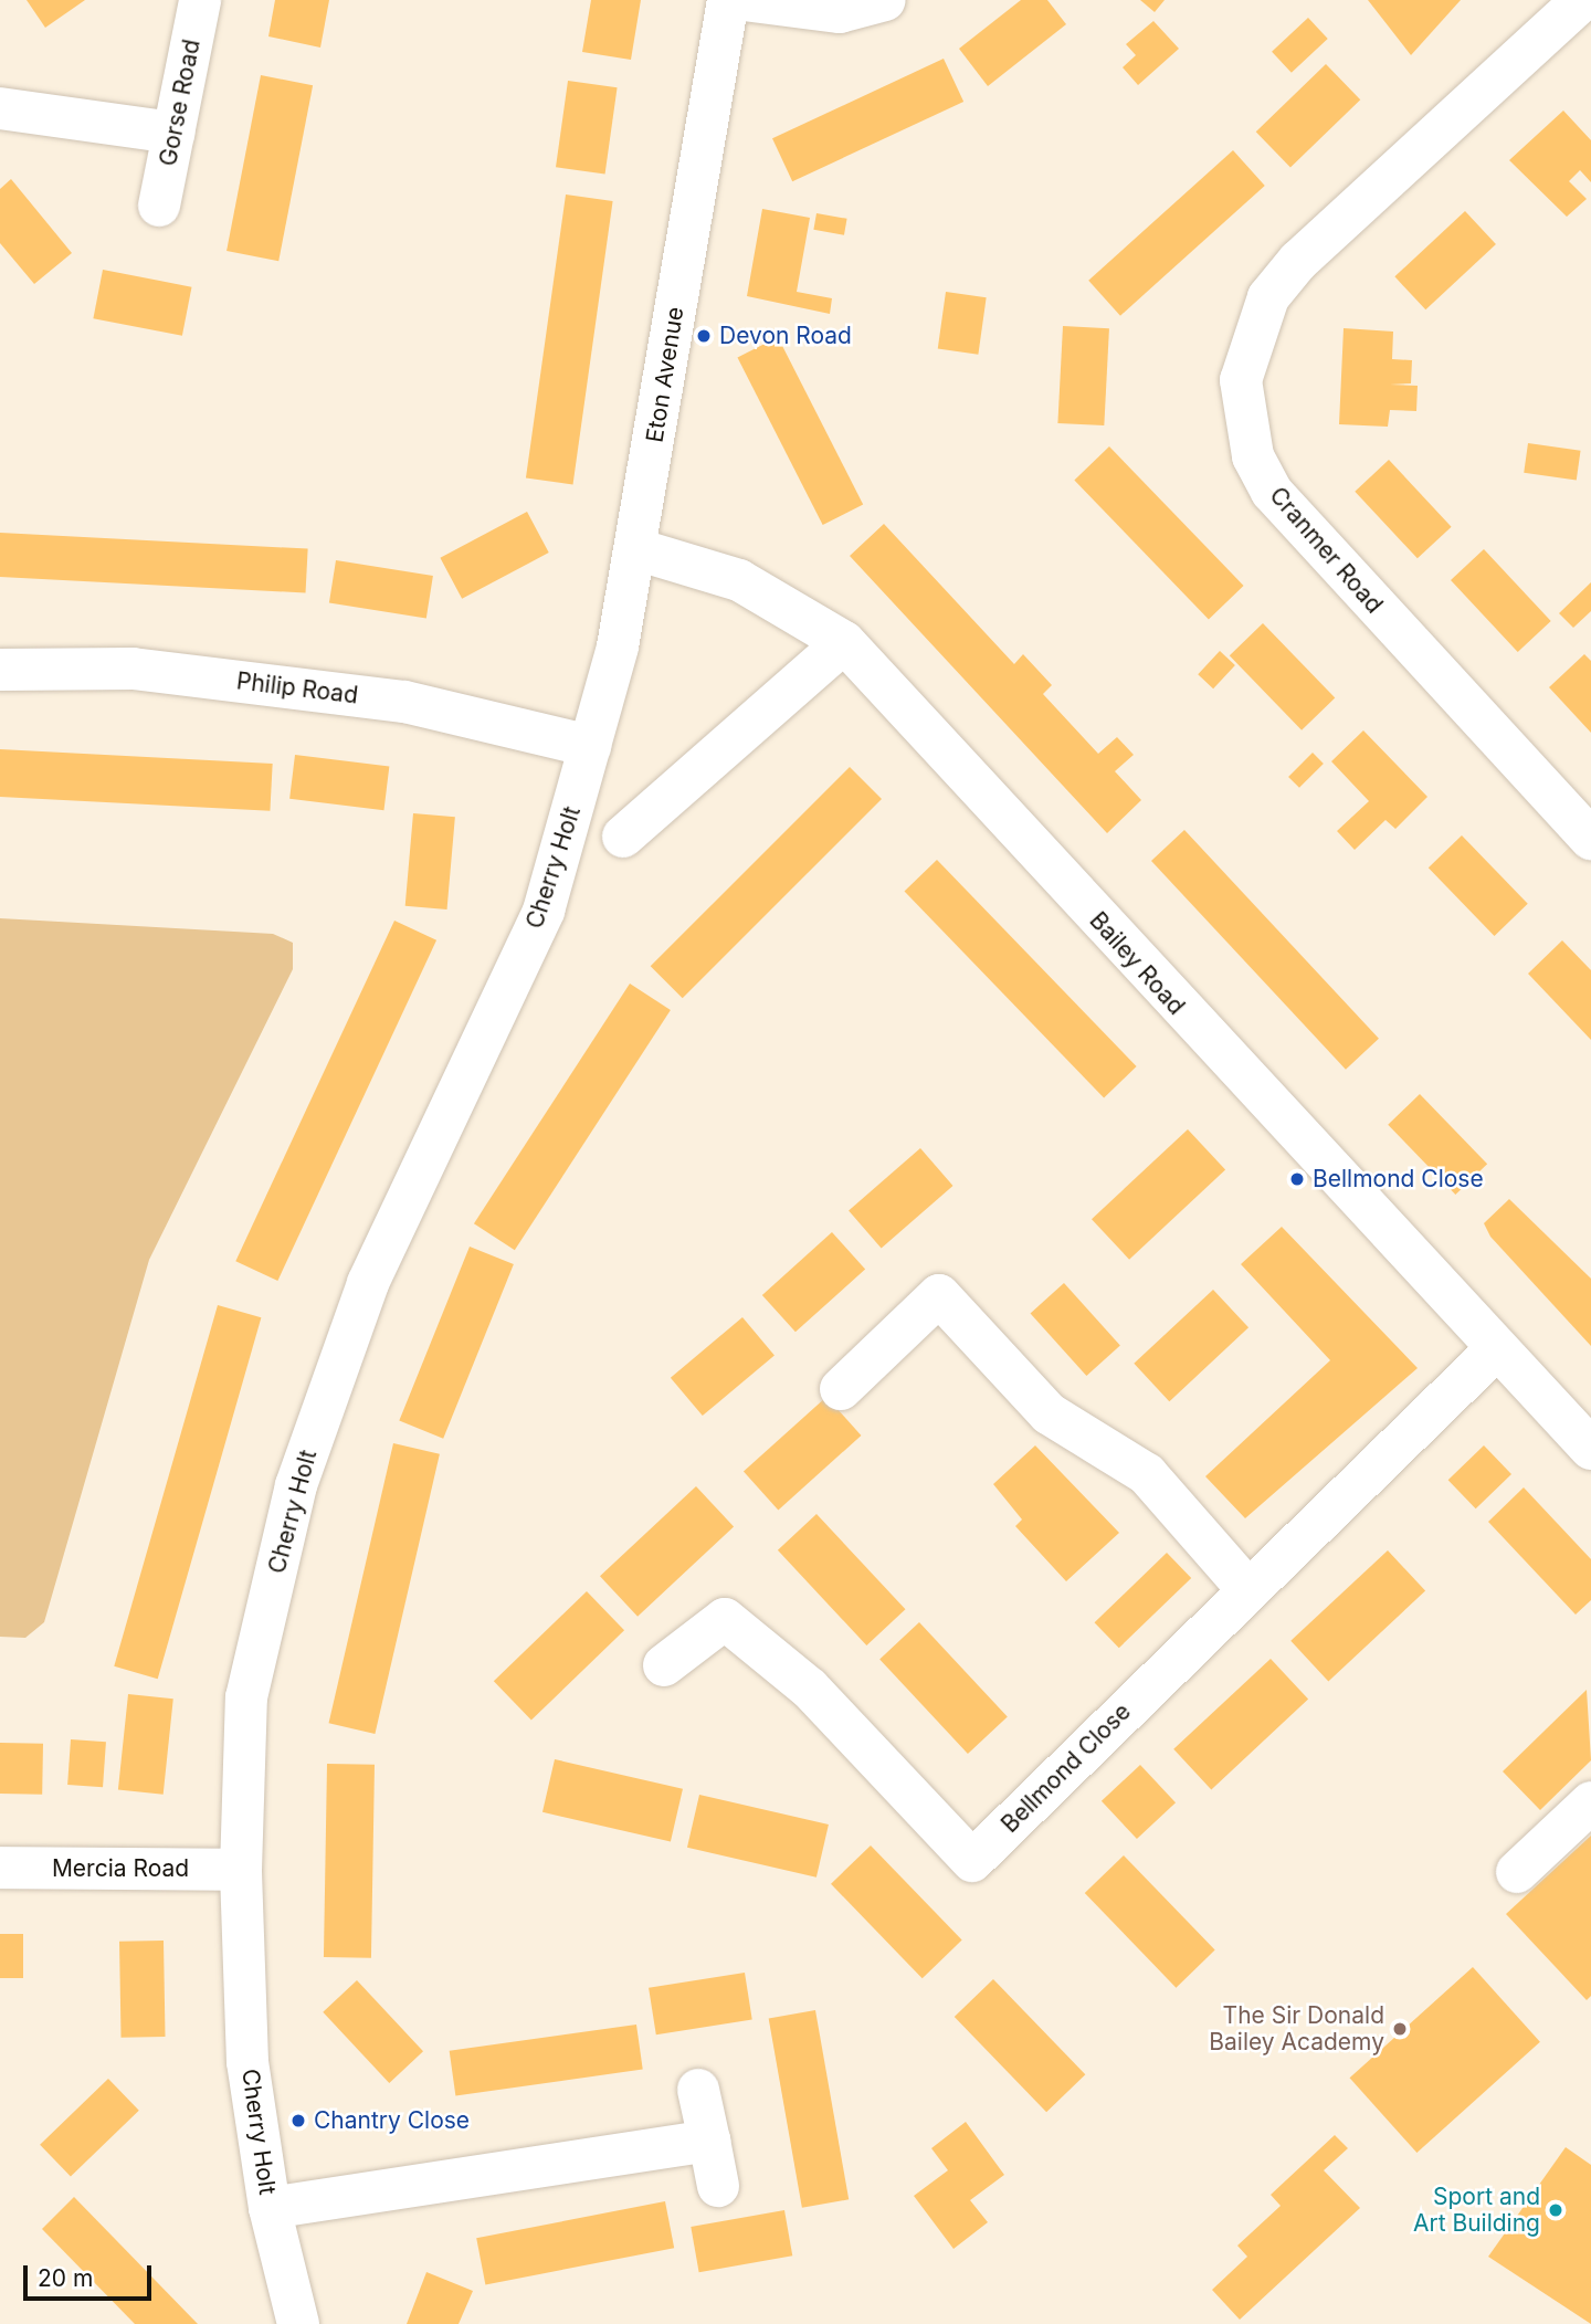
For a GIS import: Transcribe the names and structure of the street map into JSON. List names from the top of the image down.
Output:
{
  "streets": {
    "street": [
      "Gorse Road",
      "Eton Avenue",
      "Cranmer Road",
      "Philip Road",
      "Cherry Holt",
      "Bailey Road",
      "Bellmond Close",
      "Mercia Road"
    ]
  },
  "crossings": [
    ["Eton Avenue", "Philip Road"],
    ["Eton Avenue", "Cherry Holt"],
    ["Eton Avenue", "Bailey Road"],
    ["Philip Road", "Cherry Holt"],
    ["Cherry Holt", "Mercia Road"],
    ["Bailey Road", "Bellmond Close"]
  ],
  "places": [
    "Devon Road",
    "Bellmond Close",
    "The Sir Donald Bailey Academy",
    "Chantry Close",
    "Sport and Art Building"
  ],
  "scale_bar": "20 m"
}
